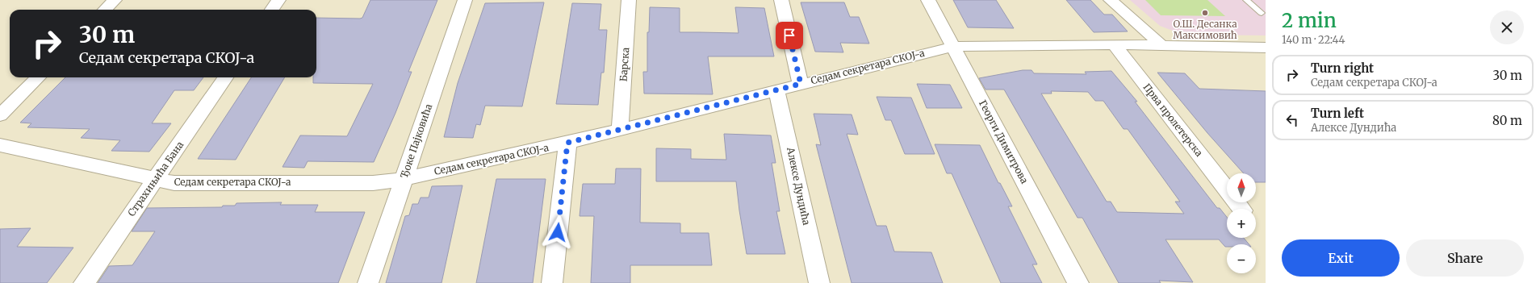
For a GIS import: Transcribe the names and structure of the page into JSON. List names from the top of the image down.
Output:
{
  "streets": {
    "street": [
      "Барска",
      "Седам секретара СКОЈ-а",
      "Прва пролетерска",
      "Ђоке Пајковића",
      "Георги Димитрова",
      "Страхињића Бана",
      "Алексе Дундића"
    ]
  },
  "crossings": [
    ["Барска", "Седам секретара СКОЈ-а"],
    ["Седам секретара СКОЈ-а", "Прва пролетерска"],
    ["Седам секретара СКОЈ-а", "Ђоке Пајковића"],
    ["Седам секретара СКОЈ-а", "Георги Димитрова"],
    ["Седам секретара СКОЈ-а", "Страхињића Бана"],
    ["Седам секретара СКОЈ-а", "Алексе Дундића"]
  ],
  "places": ["О.Ш. Десанка Максимовић"],
  "north": "top",
  "page": {
    "heading": ["2 min", "140 m · 22:44"],
    "turn": ["30 m", "Седам секретара СКОЈ-а"],
    "list": [
      {
        "name": "Turn right",
        "note": "Седам секретара СКОЈ-а",
        "value": "30 m"
      },
      {
        "name": "Turn left",
        "note": "Алексе Дундића",
        "value": "80 m"
      }
    ],
    "map_buttons": ["+", "−"],
    "buttons": ["Exit", "Share"]
  }
}
